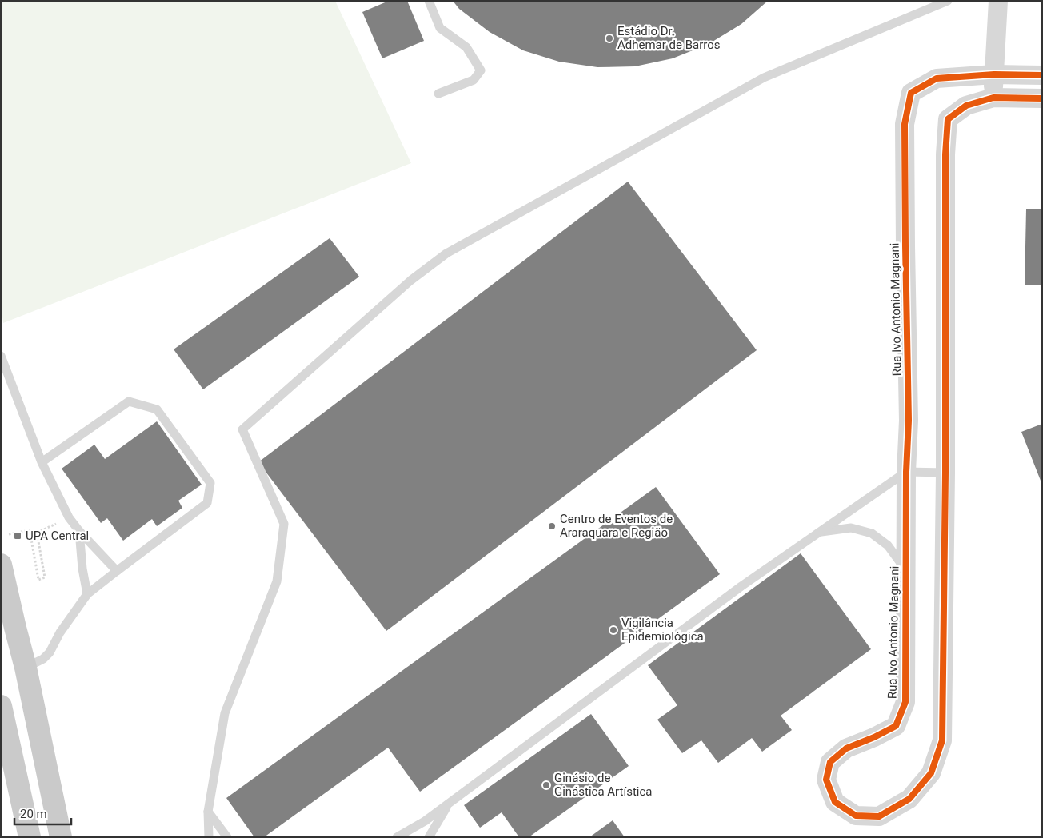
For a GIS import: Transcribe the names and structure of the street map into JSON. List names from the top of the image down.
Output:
{
  "streets": {
    "street": ["Rua Ivo Antonio Magnani"]
  },
  "places": {
    "other": [
      "Estádio Dr. Adhemar de Barros",
      "Centro de Eventos de Araraquara e Região",
      "Vigilância Epidemiológica",
      "Ginásio de Ginástica Artística"
    ],
    "transit": ["UPA Central"]
  },
  "scale_bar": "20 m"
}
